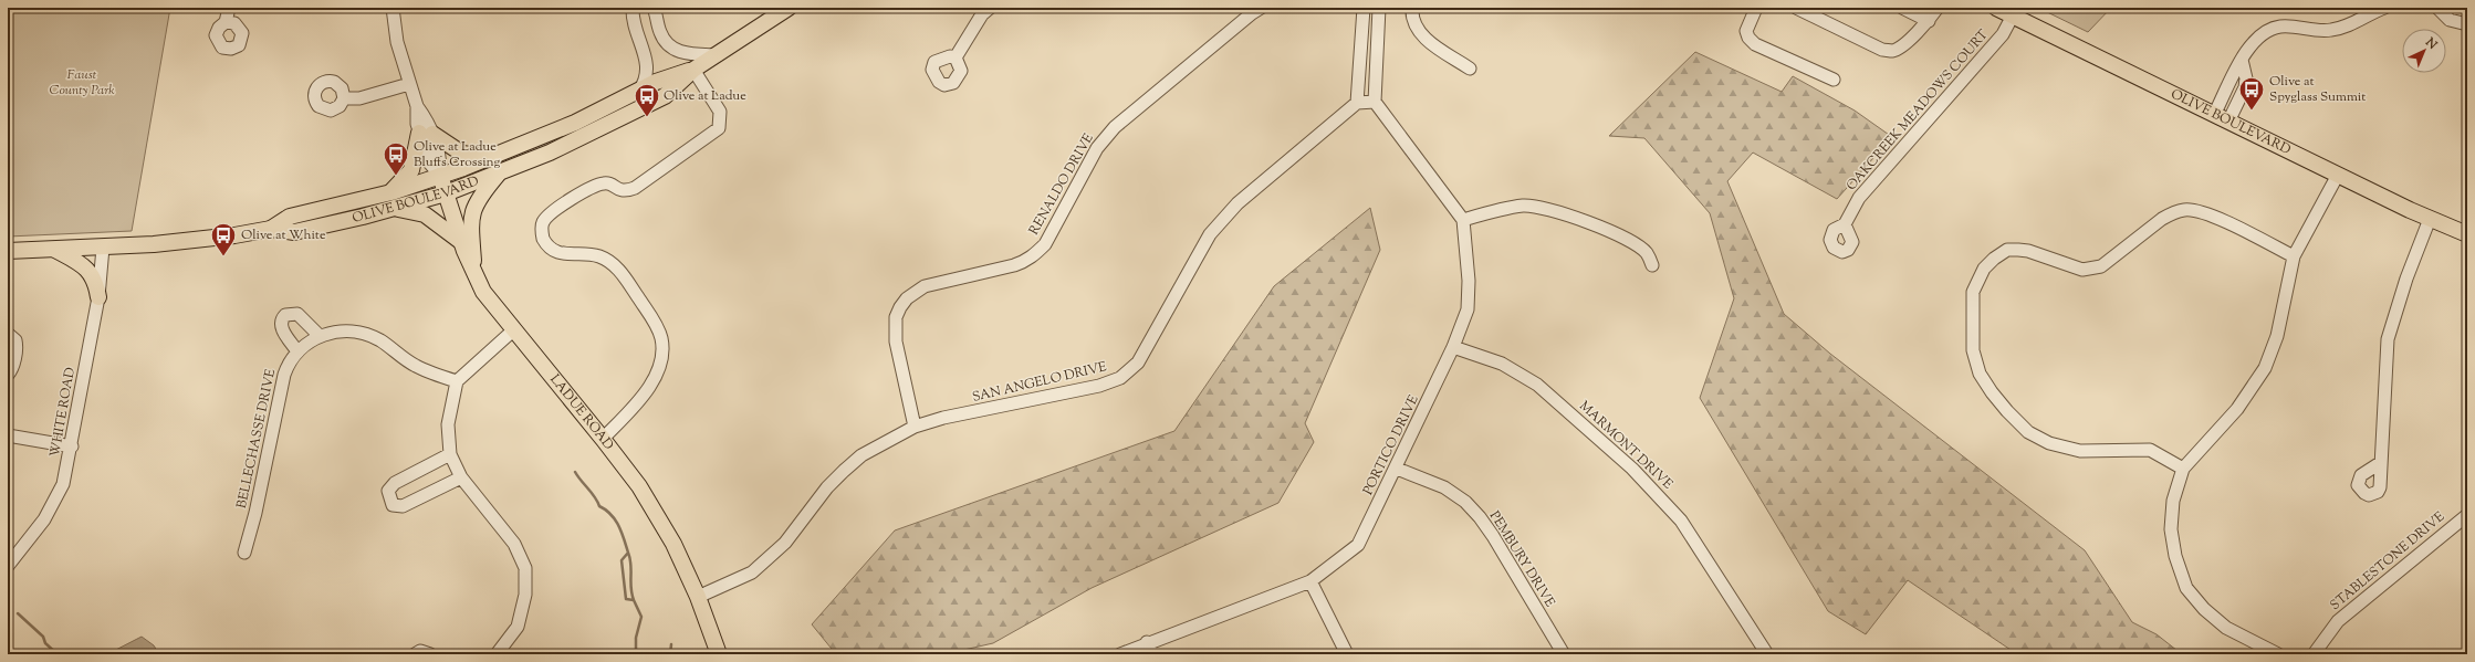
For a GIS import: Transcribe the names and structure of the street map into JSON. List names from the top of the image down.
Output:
{
  "streets": {
    "main road": ["OLIVE BOULEVARD", "LADUE ROAD"],
    "street": [
      "OAKCREEK MEADOWS COURT",
      "RENALDO DRIVE",
      "SAN ANGELO DRIVE",
      "WHITE ROAD",
      "BELLECHASSE DRIVE",
      "PORTICO DRIVE",
      "MARMONT DRIVE",
      "PEMBURY DRIVE",
      "STABLESTONE DRIVE"
    ]
  },
  "crossings": [
    ["OAKCREEK MEADOWS COURT", "OLIVE BOULEVARD"],
    ["OLIVE BOULEVARD", "WHITE ROAD"],
    ["OLIVE BOULEVARD", "LADUE ROAD"],
    ["RENALDO DRIVE", "SAN ANGELO DRIVE"],
    ["SAN ANGELO DRIVE", "LADUE ROAD"],
    ["PORTICO DRIVE", "MARMONT DRIVE"],
    ["PORTICO DRIVE", "PEMBURY DRIVE"]
  ],
  "parks": ["Faust County Park"],
  "places": {
    "bus stop": [
      "Olive at Spyglass Summit",
      "Olive at Ladue",
      "Olive at Ladue Bluffs Crossing",
      "Olive at White"
    ]
  },
  "north": "top right"
}
